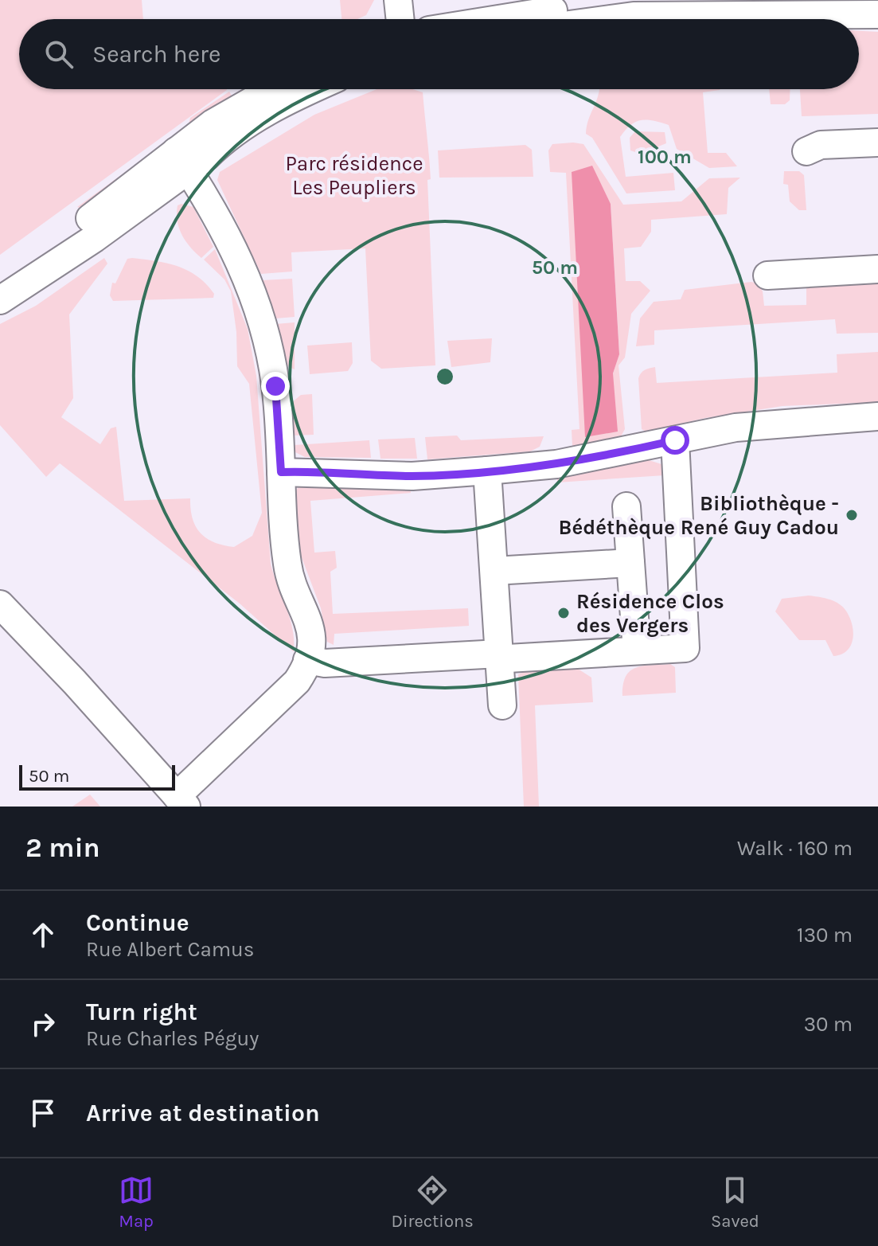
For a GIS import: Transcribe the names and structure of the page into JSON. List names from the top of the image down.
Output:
{
  "parks": ["Parc résidence Les Peupliers"],
  "places": ["Bibliothèque - Bédéthèque René Guy Cadou", "Résidence Clos des Vergers"],
  "scale_bar": "50 m",
  "page": {
    "search": "Search here",
    "scale": "50 m",
    "heading": ["2 min", "Walk · 160 m"],
    "list": [
      ["Continue", "Rue Albert Camus", "130 m"],
      ["Turn right", "Rue Charles Péguy", "30 m"],
      "Arrive at destination"
    ],
    "nav": ["Map", "Directions", "Saved"]
  },
  "rings": ["100 m", "50 m"]
}
